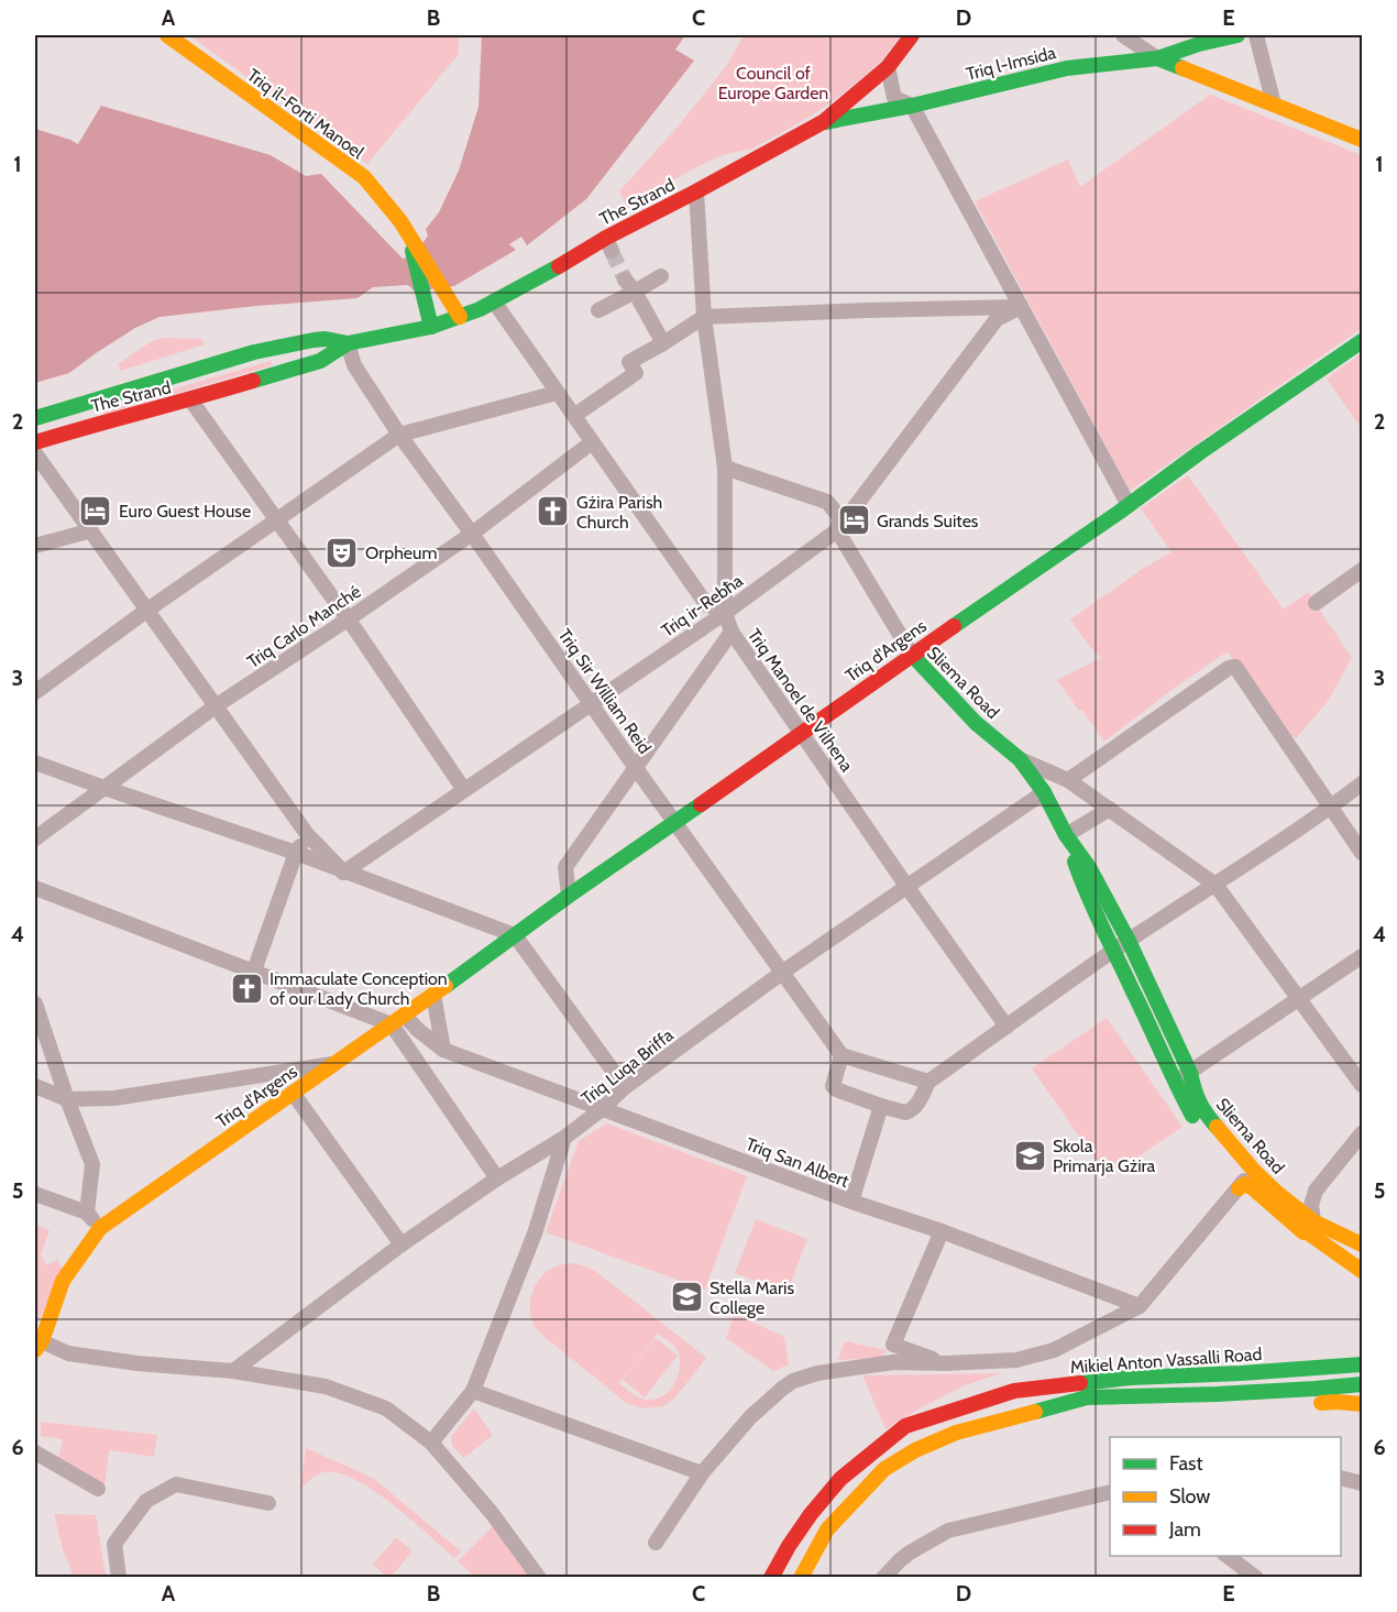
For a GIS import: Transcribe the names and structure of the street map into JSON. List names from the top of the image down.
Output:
{
  "streets": {
    "main road": [
      "Triq l-Imsida",
      "Triq il-Forti Manoel",
      "The Strand",
      "Triq d'Argens",
      "Sliema Road",
      "Mikiel Anton Vassalli Road"
    ],
    "street": [
      "Triq ir-Rebħa",
      "Triq Carlo Manché",
      "Triq Sir William Reid",
      "Triq Manoel de Vilhena",
      "Triq Luqa Briffa",
      "Triq San Albert"
    ]
  },
  "crossings": [
    ["Triq l-Imsida", "The Strand"],
    ["Triq il-Forti Manoel", "The Strand"],
    ["The Strand", "Triq Sir William Reid"],
    ["The Strand", "Triq Manoel de Vilhena"],
    ["Triq ir-Rebħa", "Sliema Road"],
    ["Triq ir-Rebħa", "Triq Sir William Reid"],
    ["Triq ir-Rebħa", "Triq Manoel de Vilhena"],
    ["Triq Carlo Manché", "Triq Sir William Reid"],
    ["Triq d'Argens", "Sliema Road"],
    ["Triq d'Argens", "Triq Sir William Reid"],
    ["Triq d'Argens", "Triq Manoel de Vilhena"],
    ["Triq d'Argens", "Triq San Albert"],
    ["Sliema Road", "Triq Manoel de Vilhena"],
    ["Sliema Road", "Triq Luqa Briffa"],
    ["Triq Sir William Reid", "Triq Luqa Briffa"],
    ["Triq Manoel de Vilhena", "Triq Luqa Briffa"],
    ["Triq Luqa Briffa", "Triq San Albert"]
  ],
  "parks": ["Council of Europe Garden"],
  "places": {
    "hotel": ["Euro Guest House", "Grands Suites"],
    "church": ["Gżira Parish Church", "Immaculate Conception of our Lady Church"],
    "theatre": ["Orpheum"],
    "school or university": ["Skola Primarja Gżira", "Stella Maris College"]
  },
  "legend": ["Fast", "Slow", "Jam"],
  "grid": {
    "columns": [
      "A",
      "B",
      "C",
      "D",
      "E"
    ],
    "rows": [
      "1",
      "2",
      "3",
      "4",
      "5",
      "6"
    ]
  }
}
